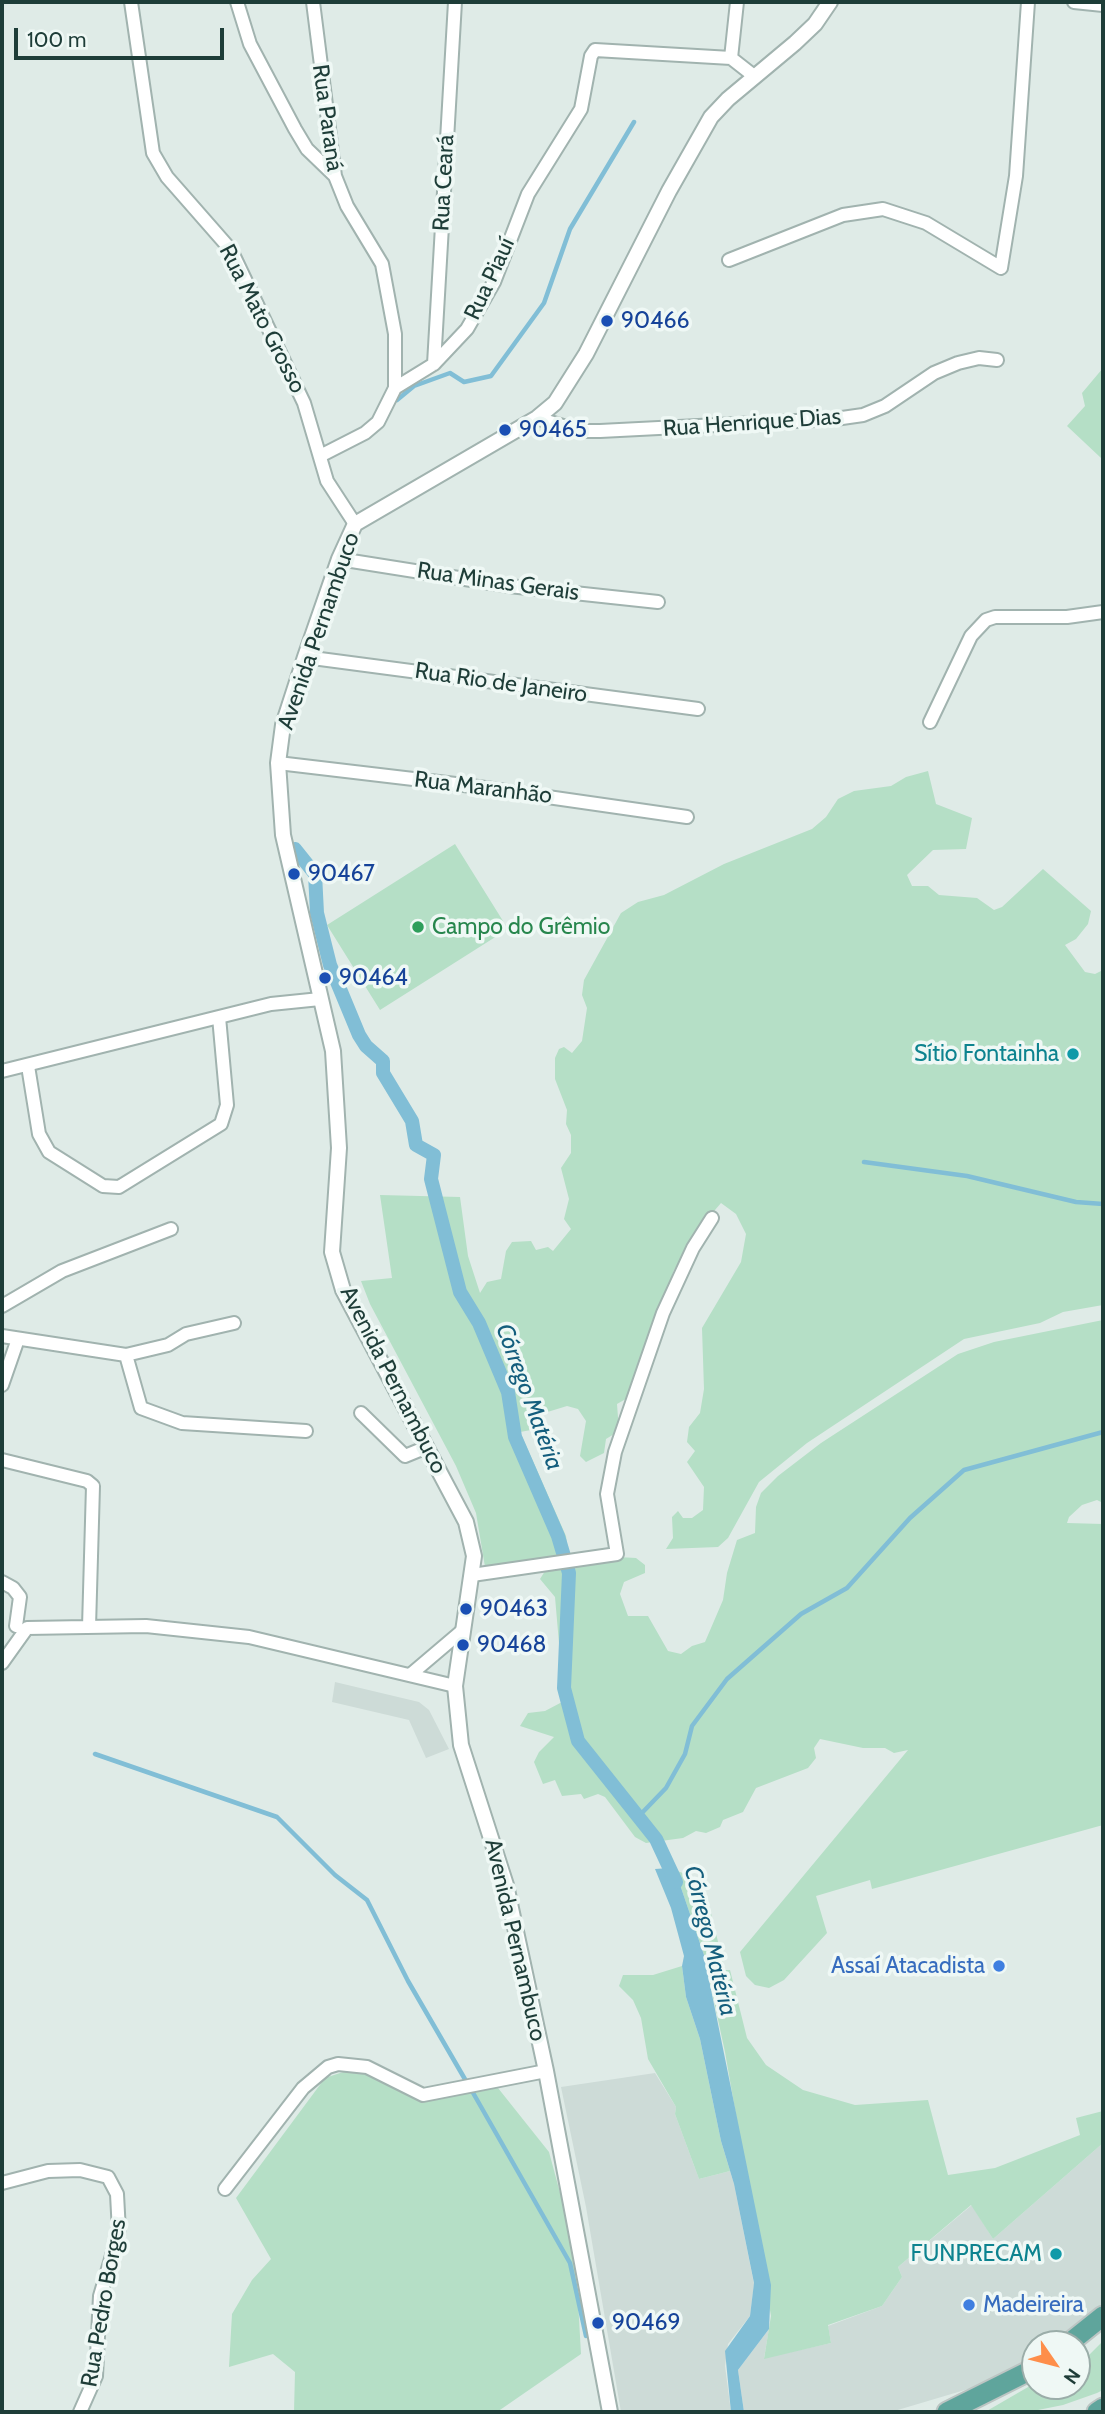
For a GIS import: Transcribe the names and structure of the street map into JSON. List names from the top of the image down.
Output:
{
  "streets": {
    "street": [
      "Rua Paraná",
      "Rua Ceará",
      "Rua Piauí",
      "Rua Mato Grosso",
      "Rua Henrique Dias",
      "Rua Minas Gerais",
      "Avenida Pernambuco",
      "Rua Rio de Janeiro",
      "Rua Maranhão",
      "Rua Pedro Borges"
    ]
  },
  "crossings": [
    ["Rua Paraná", "Rua Piauí"],
    ["Rua Ceará", "Rua Piauí"],
    ["Rua Mato Grosso", "Avenida Pernambuco"],
    ["Rua Henrique Dias", "Avenida Pernambuco"],
    ["Rua Minas Gerais", "Avenida Pernambuco"],
    ["Avenida Pernambuco", "Rua Rio de Janeiro"],
    ["Avenida Pernambuco", "Rua Maranhão"]
  ],
  "water": ["Córrego Matéria"],
  "places": [
    "90466",
    "90465",
    "90467",
    "Campo do Grêmio",
    "90464",
    "Sítio Fontainha",
    "90463",
    "90468",
    "Assaí Atacadista",
    "FUNPRECAM",
    "Madeireira",
    "90469"
  ],
  "scale_bar": "100 m",
  "north": "bottom right"
}
